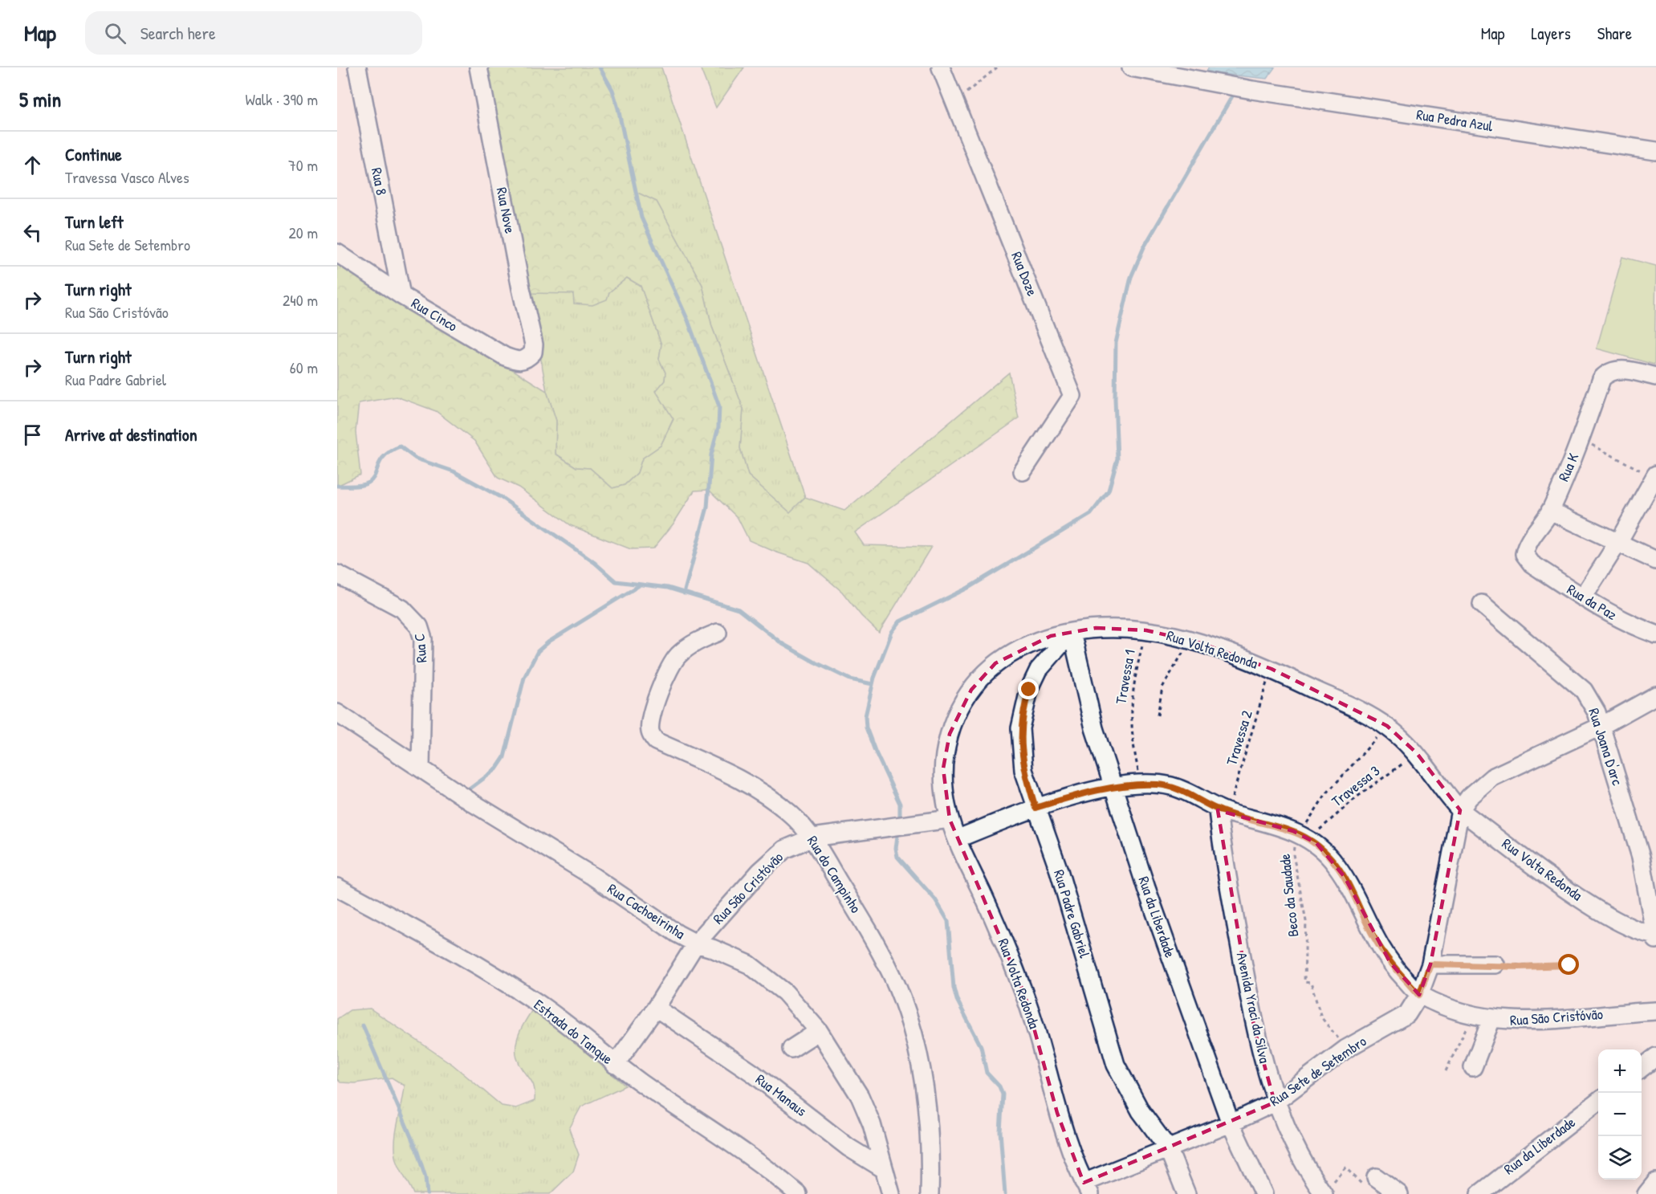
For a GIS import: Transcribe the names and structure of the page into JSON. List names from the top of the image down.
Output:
{
  "streets": {
    "street": [
      "Rua Pedra Azul",
      "Rua 8",
      "Rua Nove",
      "Rua Doze",
      "Rua Cinco",
      "Rua K",
      "Rua da Paz",
      "Rua C",
      "Rua Volta Redonda",
      "Rua Joana D'arc",
      "Rua do Campinho",
      "Rua São Cristóvão",
      "Rua Cachoeirinha",
      "Rua Padre Gabriel",
      "Rua da Liberdade",
      "Avenida Yraci da Silva",
      "Estrada do Tanque",
      "Rua Sete de Setembro",
      "Rua Manaus"
    ],
    "path": [
      "Travessa 1",
      "Travessa 2",
      "Travessa 3",
      "Beco da Saudade"
    ]
  },
  "crossings": [
    ["Rua 8", "Rua Cinco"],
    ["Rua Nove", "Rua Cinco"],
    ["Rua K", "Rua da Paz"],
    ["Rua C", "Rua Cachoeirinha"],
    ["Rua Volta Redonda", "Travessa 1"],
    ["Rua Volta Redonda", "Travessa 2"],
    ["Rua Volta Redonda", "Rua Joana D'arc"],
    ["Rua Volta Redonda", "Travessa 3"],
    ["Rua Volta Redonda", "Rua São Cristóvão"],
    ["Rua Volta Redonda", "Beco da Saudade"],
    ["Rua Volta Redonda", "Rua Padre Gabriel"],
    ["Rua Volta Redonda", "Rua da Liberdade"],
    ["Rua Volta Redonda", "Rua Sete de Setembro"],
    ["Travessa 1", "Rua São Cristóvão"],
    ["Travessa 2", "Rua São Cristóvão"],
    ["Travessa 2", "Avenida Yraci da Silva"],
    ["Travessa 3", "Rua São Cristóvão"],
    ["Travessa 3", "Beco da Saudade"],
    ["Rua do Campinho", "Rua São Cristóvão"],
    ["Rua São Cristóvão", "Beco da Saudade"],
    ["Rua São Cristóvão", "Rua Cachoeirinha"],
    ["Rua São Cristóvão", "Rua Padre Gabriel"],
    ["Rua São Cristóvão", "Rua da Liberdade"],
    ["Rua São Cristóvão", "Avenida Yraci da Silva"],
    ["Rua São Cristóvão", "Estrada do Tanque"],
    ["Rua São Cristóvão", "Rua Sete de Setembro"],
    ["Rua São Cristóvão", "Rua Manaus"],
    ["Beco da Saudade", "Rua Sete de Setembro"],
    ["Rua Cachoeirinha", "Rua Manaus"],
    ["Rua Padre Gabriel", "Rua da Liberdade"],
    ["Rua Padre Gabriel", "Rua Sete de Setembro"],
    ["Rua da Liberdade", "Rua Sete de Setembro"],
    ["Avenida Yraci da Silva", "Rua Sete de Setembro"]
  ],
  "page": {
    "header": "Map",
    "search": "Search here",
    "nav": ["Map", "Layers", "Share"],
    "heading": ["5 min", "Walk · 390 m"],
    "list": [
      ["Continue", "Travessa Vasco Alves", "70 m"],
      ["Turn left", "Rua Sete de Setembro", "20 m"],
      ["Turn right", "Rua São Cristóvão", "240 m"],
      ["Turn right", "Rua Padre Gabriel", "60 m"],
      "Arrive at destination"
    ],
    "map_buttons": ["+", "−"]
  }
}
